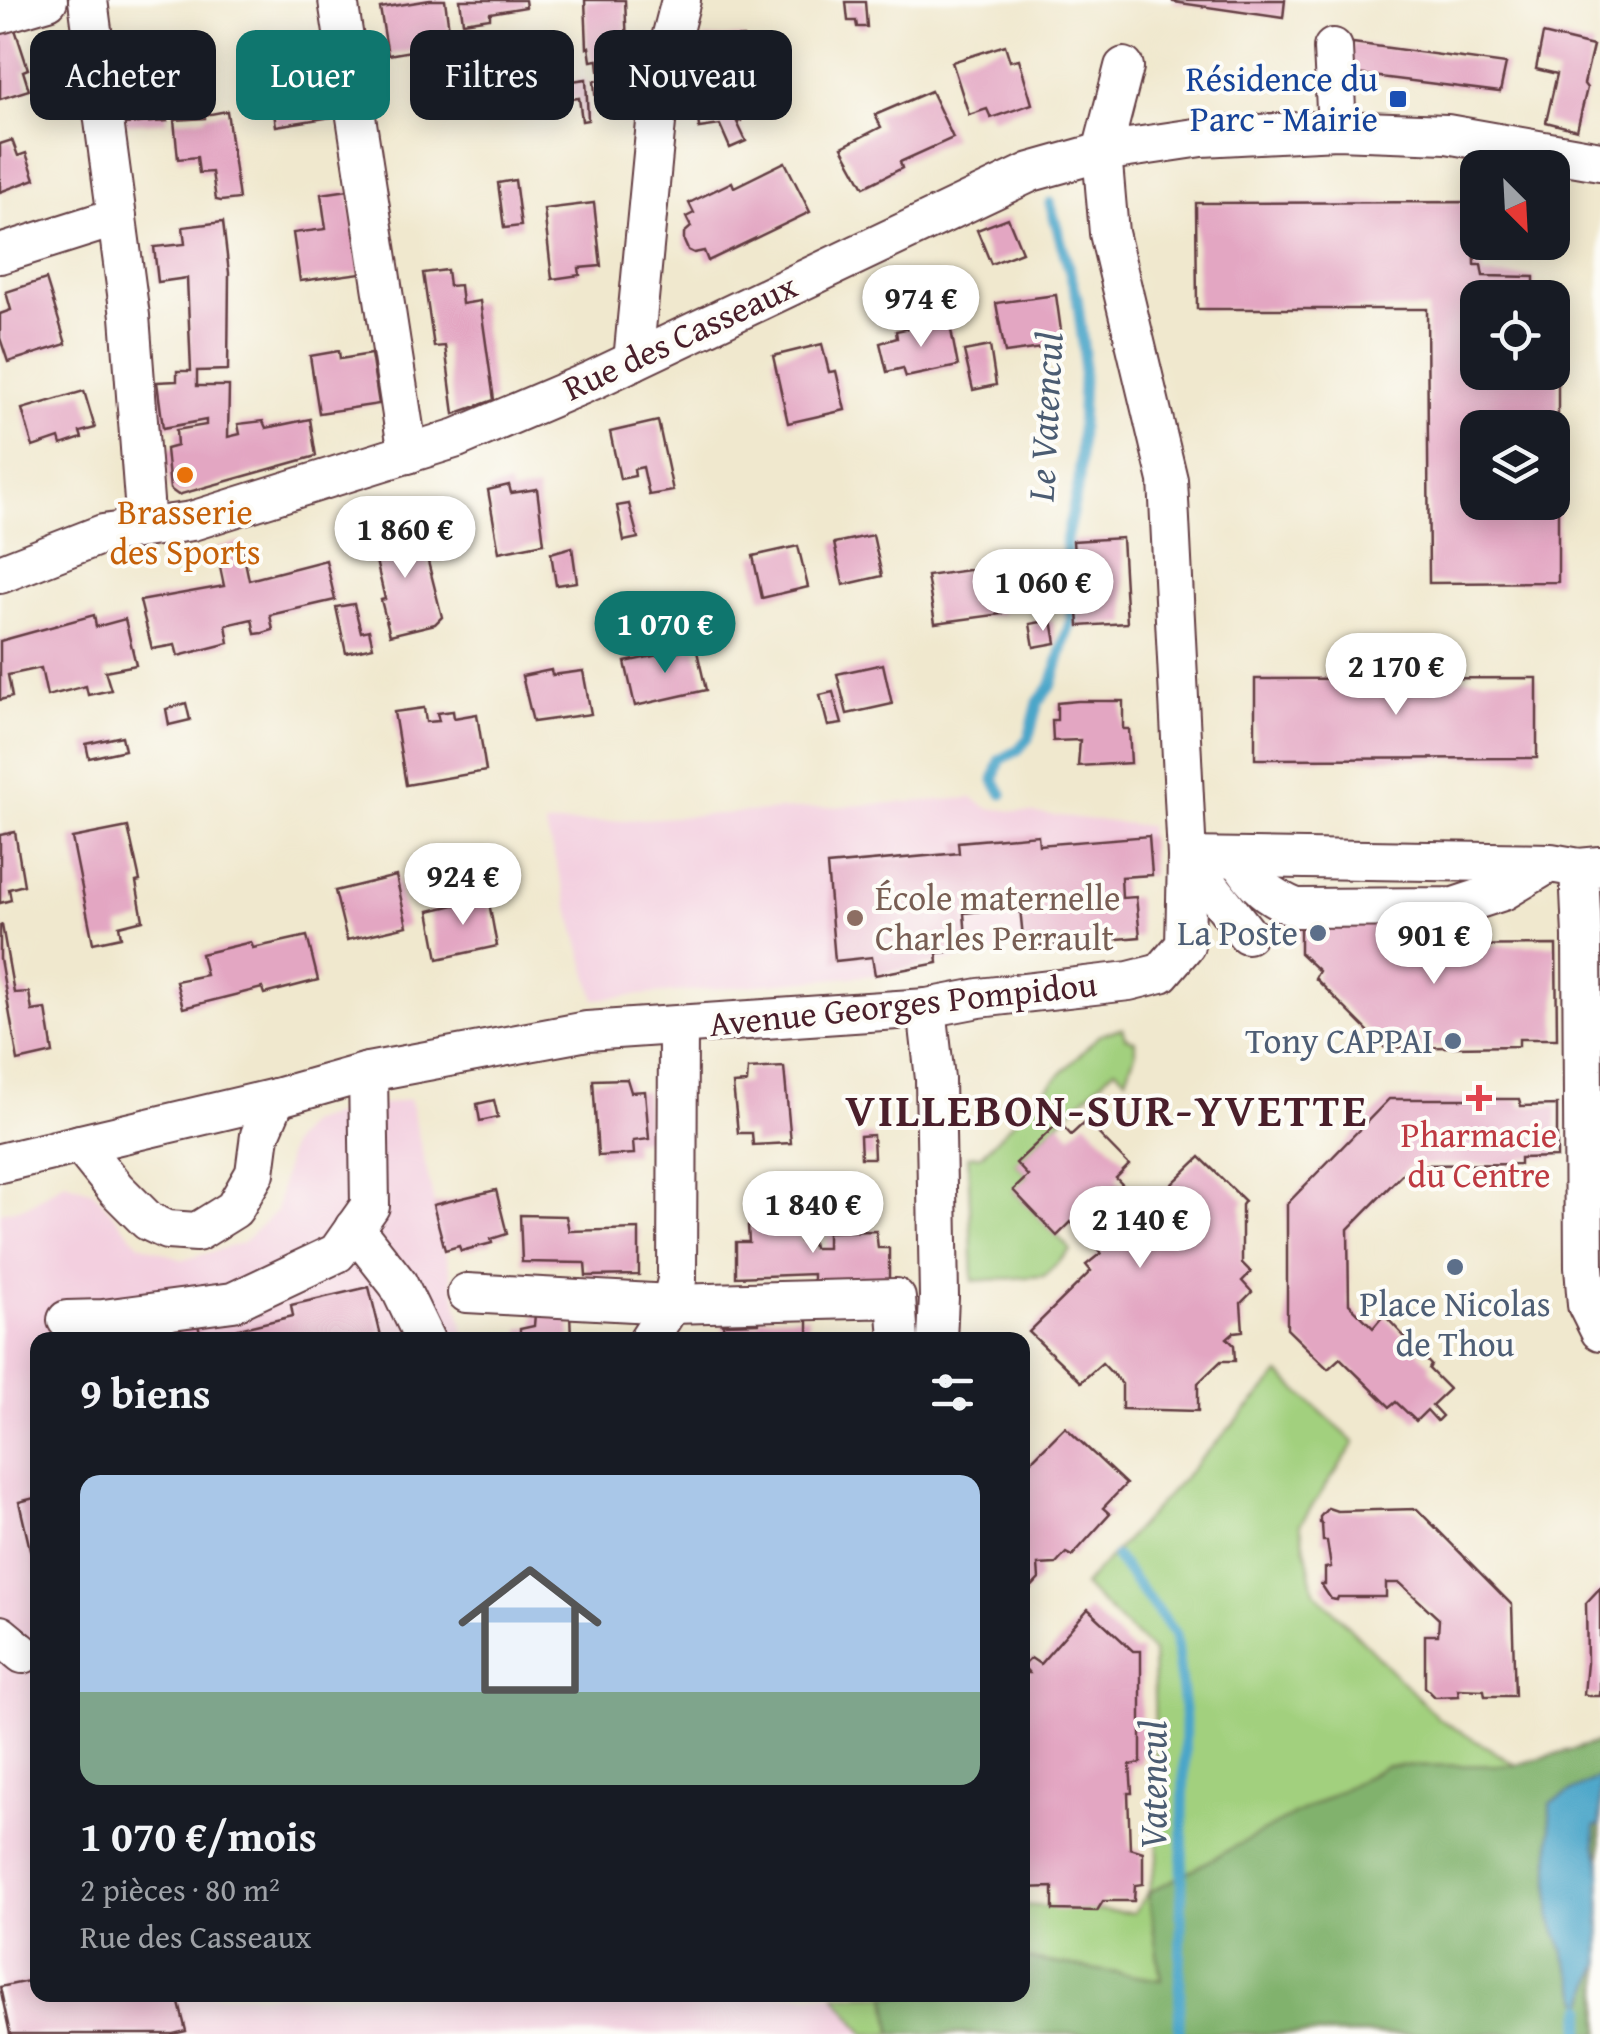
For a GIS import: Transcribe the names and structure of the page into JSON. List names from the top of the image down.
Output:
{
  "streets": {
    "street": ["Rue des Casseaux", "Avenue Georges Pompidou"]
  },
  "crossings": [
    ["Rue des Casseaux", "Avenue Georges Pompidou"]
  ],
  "districts": ["VILLEBON-SUR-YVETTE"],
  "water": ["Le Vatencul", "Vatencul"],
  "places": {
    "transit": ["Résidence du Parc - Mairie"],
    "other": [
      "Brasserie des Sports",
      "École maternelle Charles Perrault",
      "La Poste",
      "Tony CAPPAI",
      "Place Nicolas de Thou"
    ],
    "health": ["Pharmacie du Centre"]
  },
  "north": "bottom right",
  "page": {
    "chip": [
      "Acheter",
      "Louer",
      "Filtres",
      "Nouveau"
    ],
    "price": [
      "974 €",
      "1 860 €",
      "1 060 €",
      "1 070 €",
      "2 170 €",
      "924 €",
      "901 €",
      "1 840 €",
      "2 140 €"
    ],
    "heading": "9 biens",
    "list": [
      {
        "name": "1 070 €/mois",
        "note": "2 pièces · 80 m² · Rue des Casseaux"
      }
    ]
  }
}
